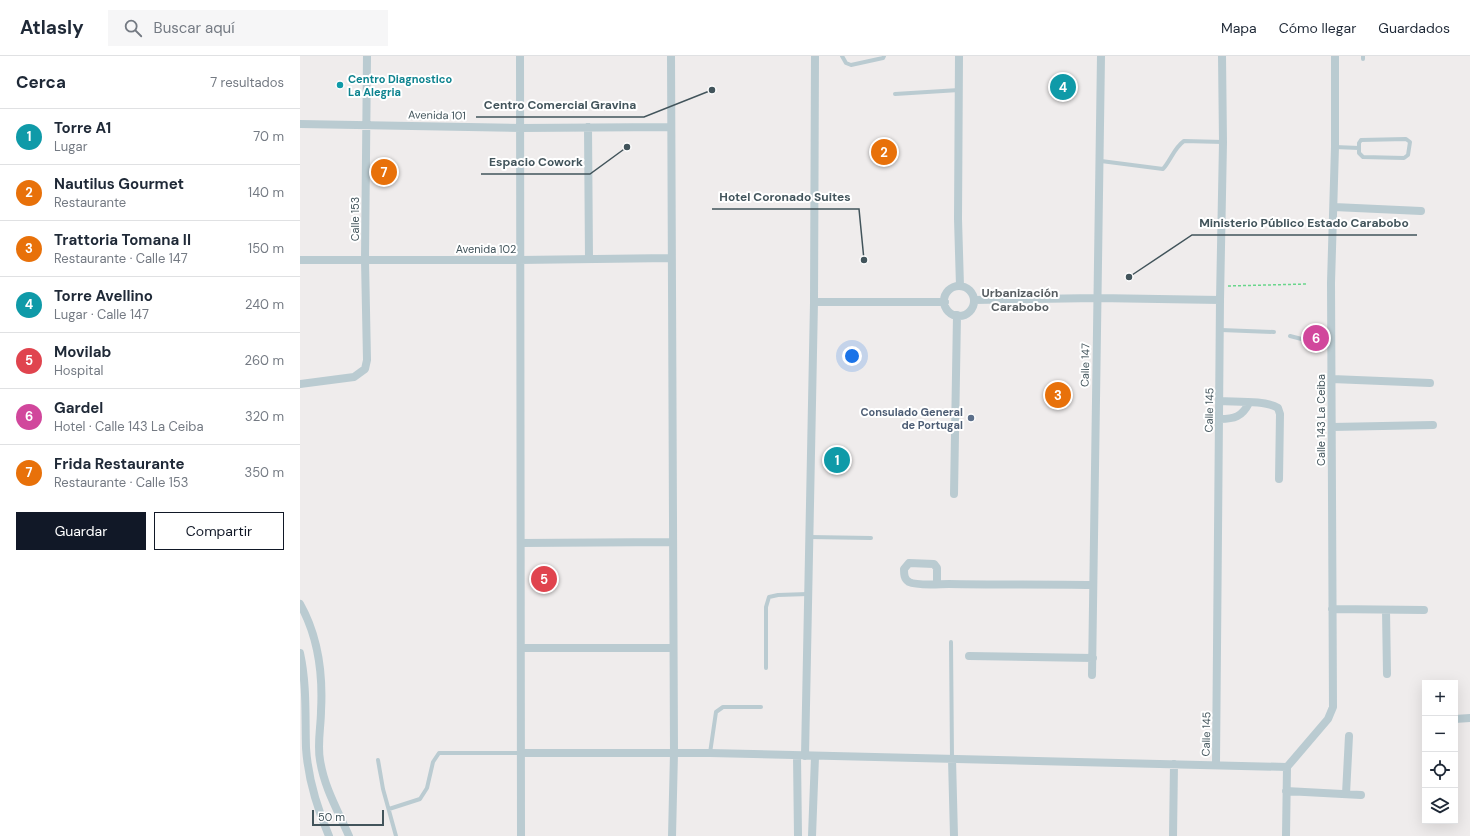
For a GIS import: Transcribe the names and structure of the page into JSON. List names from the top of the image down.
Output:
{
  "streets": {
    "street": [
      "Avenida 101",
      "Calle 153",
      "Avenida 102",
      "Calle 147",
      "Calle 145",
      "Calle 143 La Ceiba"
    ]
  },
  "crossings": [
    ["Avenida 101", "Calle 153"],
    ["Calle 153", "Avenida 102"]
  ],
  "districts": ["Urbanización Carabobo"],
  "places": [
    "Centro Diagnostico La Alegria",
    "Centro Comercial Gravina",
    "Espacio Cowork",
    "Hotel Coronado Suites",
    "Ministerio Público Estado Carabobo",
    "Consulado General de Portugal"
  ],
  "scale_bar": "50 m",
  "page": {
    "header": "Atlasly",
    "search": "Buscar aquí",
    "nav": ["Mapa", "Cómo llegar", "Guardados"],
    "heading": ["Cerca", "7 resultados"],
    "pins": [
      "4",
      "2",
      "7",
      "6",
      "3",
      "1",
      "5"
    ],
    "list": [
      {
        "mark": "1",
        "name": "Torre A1",
        "note": "Lugar",
        "value": "70 m"
      },
      {
        "mark": "2",
        "name": "Nautilus Gourmet",
        "note": "Restaurante",
        "value": "140 m"
      },
      {
        "mark": "3",
        "name": "Trattoria Tomana II",
        "note": "Restaurante · Calle 147",
        "value": "150 m"
      },
      {
        "mark": "4",
        "name": "Torre Avellino",
        "note": "Lugar · Calle 147",
        "value": "240 m"
      },
      {
        "mark": "5",
        "name": "Movilab",
        "note": "Hospital",
        "value": "260 m"
      },
      {
        "mark": "6",
        "name": "Gardel",
        "note": "Hotel · Calle 143 La Ceiba",
        "value": "320 m"
      },
      {
        "mark": "7",
        "name": "Frida Restaurante",
        "note": "Restaurante · Calle 153",
        "value": "350 m"
      }
    ],
    "buttons": ["Guardar", "Compartir"],
    "map_buttons": ["+", "−"],
    "scale": "50 m"
  }
}
